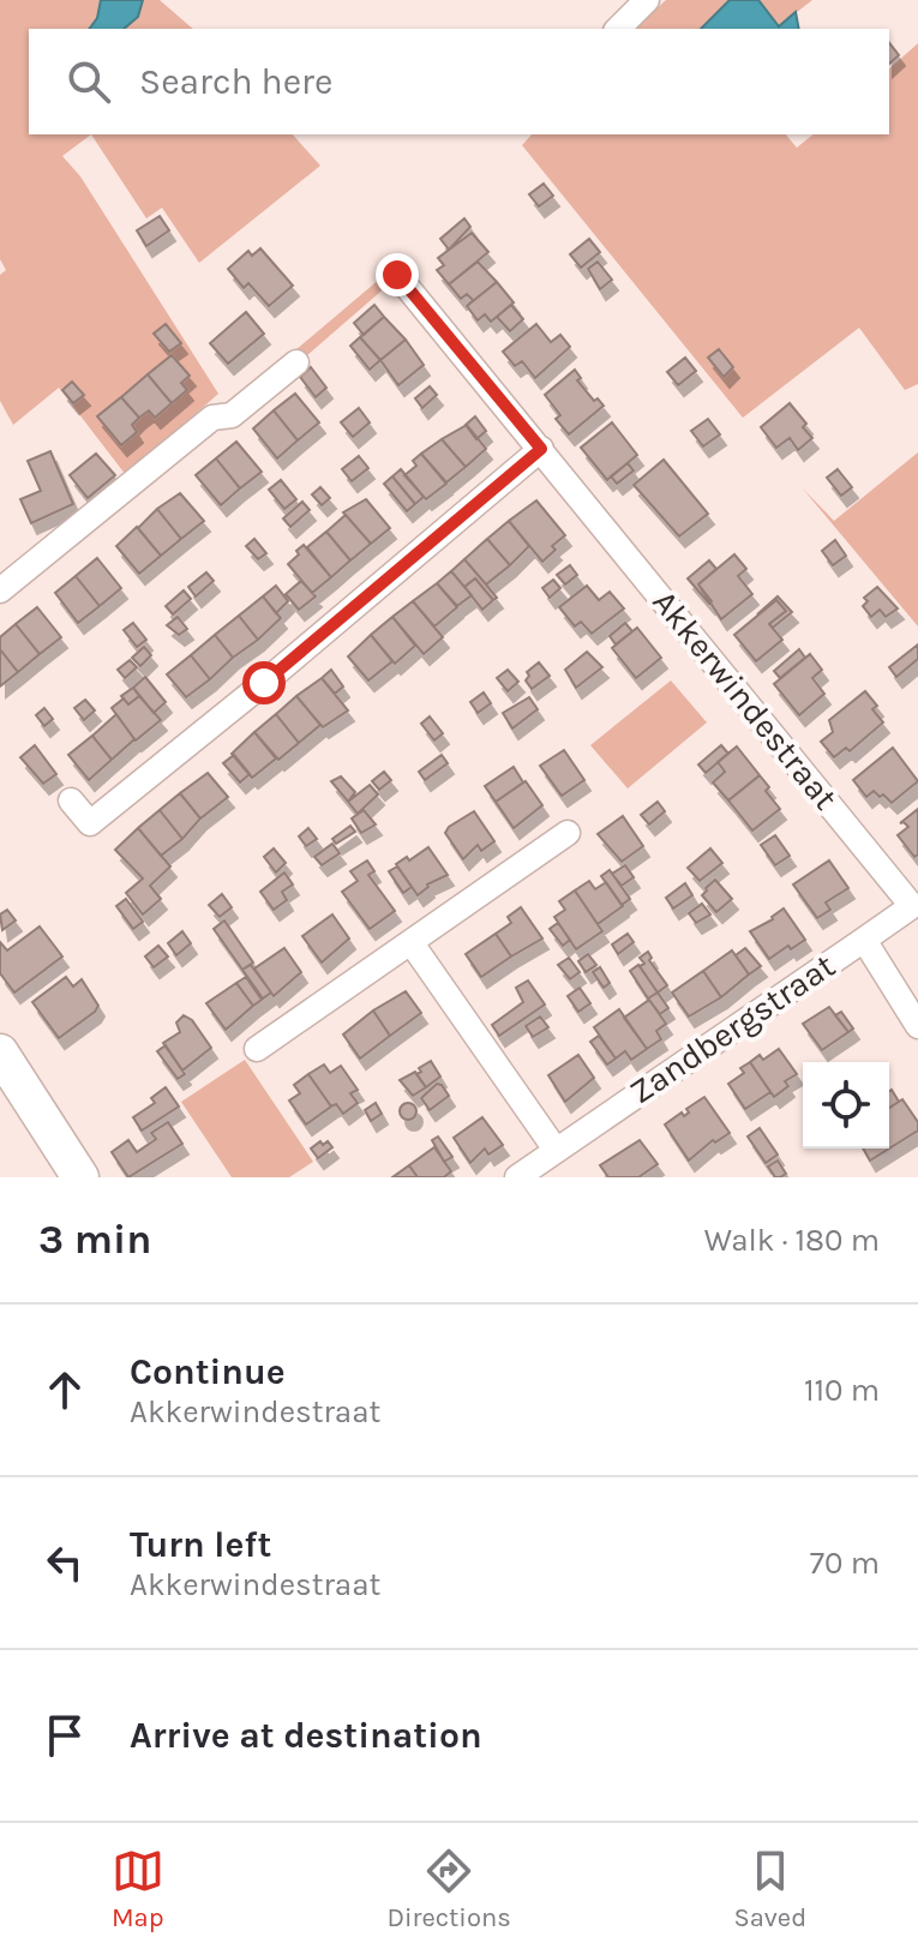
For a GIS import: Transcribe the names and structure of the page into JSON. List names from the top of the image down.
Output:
{
  "streets": {
    "street": ["Akkerwindestraat", "Zandbergstraat"]
  },
  "crossings": [
    ["Akkerwindestraat", "Zandbergstraat"]
  ],
  "page": {
    "search": "Search here",
    "heading": ["3 min", "Walk · 180 m"],
    "list": [
      ["Continue", "Akkerwindestraat", "110 m"],
      ["Turn left", "Akkerwindestraat", "70 m"],
      "Arrive at destination"
    ],
    "nav": ["Map", "Directions", "Saved"]
  }
}
